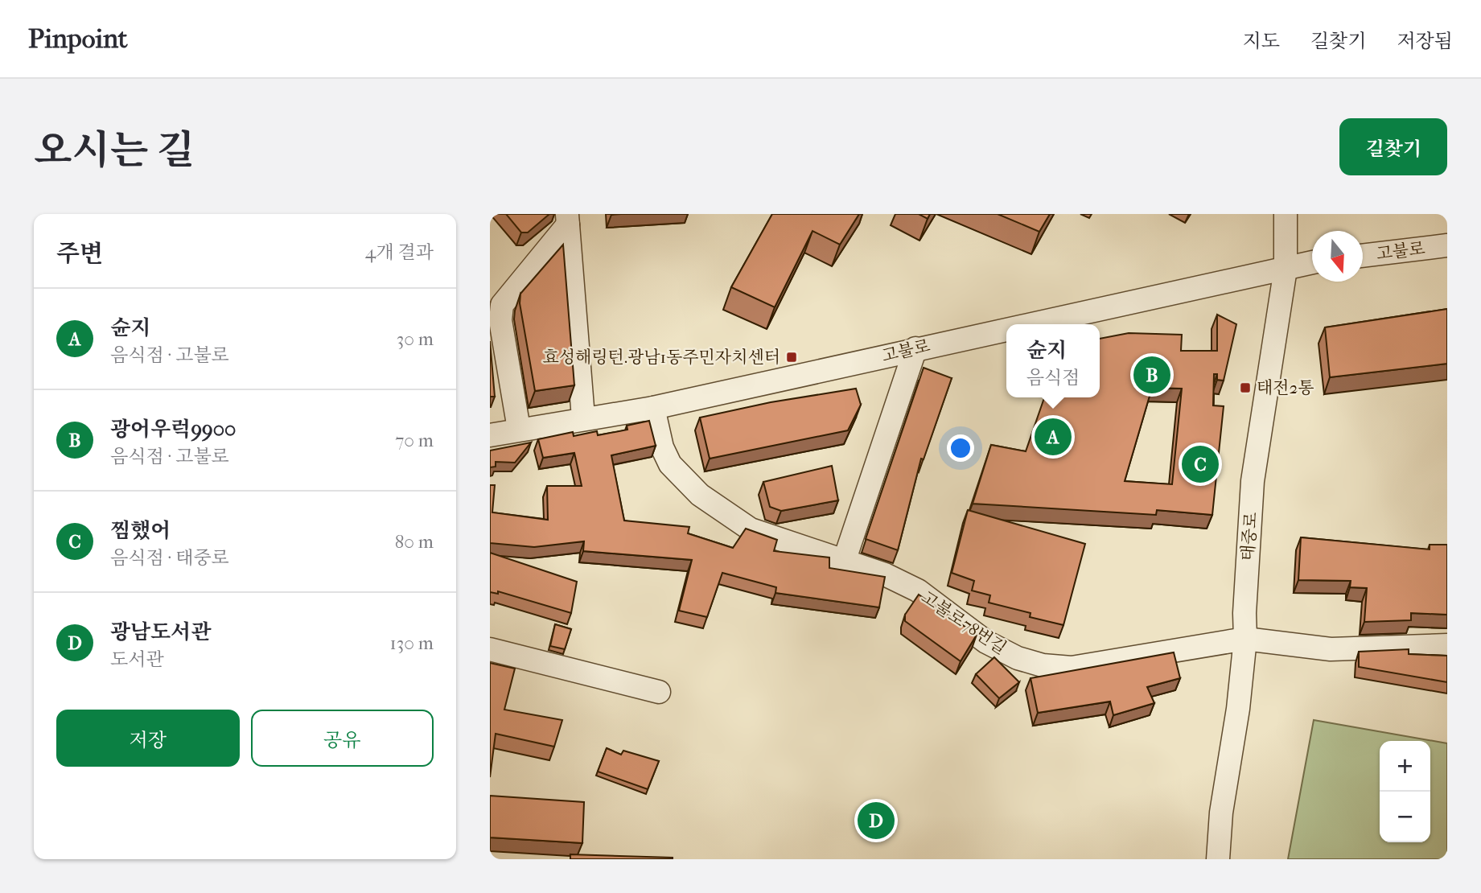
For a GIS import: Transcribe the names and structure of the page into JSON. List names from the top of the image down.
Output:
{
  "streets": {
    "street": ["고불로", "태중로", "고불로78번길"]
  },
  "crossings": [
    ["고불로", "태중로"],
    ["고불로", "고불로78번길"],
    ["태중로", "고불로78번길"]
  ],
  "places": {
    "transit": ["효성해링턴.광남1동주민자치센터", "태전2통"]
  },
  "north": "bottom",
  "page": {
    "header": "Pinpoint",
    "nav": ["지도", "길찾기", "저장됨"],
    "title": "오시는 길",
    "buttons": [
      "길찾기",
      ["저장", "공유"]
    ],
    "heading": ["주변", "4개 결과"],
    "list": [
      {
        "mark": "A",
        "name": "슌지",
        "note": "음식점 · 고불로",
        "value": "30 m"
      },
      {
        "mark": "B",
        "name": "광어우럭9900",
        "note": "음식점 · 고불로",
        "value": "70 m"
      },
      {
        "mark": "C",
        "name": "찜했어",
        "note": "음식점 · 태중로",
        "value": "80 m"
      },
      {
        "mark": "D",
        "name": "광남도서관",
        "note": "도서관",
        "value": "130 m"
      }
    ],
    "popup": ["슌지", "음식점"],
    "pins": [
      "B",
      "A",
      "C",
      "D"
    ],
    "map_buttons": ["+", "−"]
  }
}
